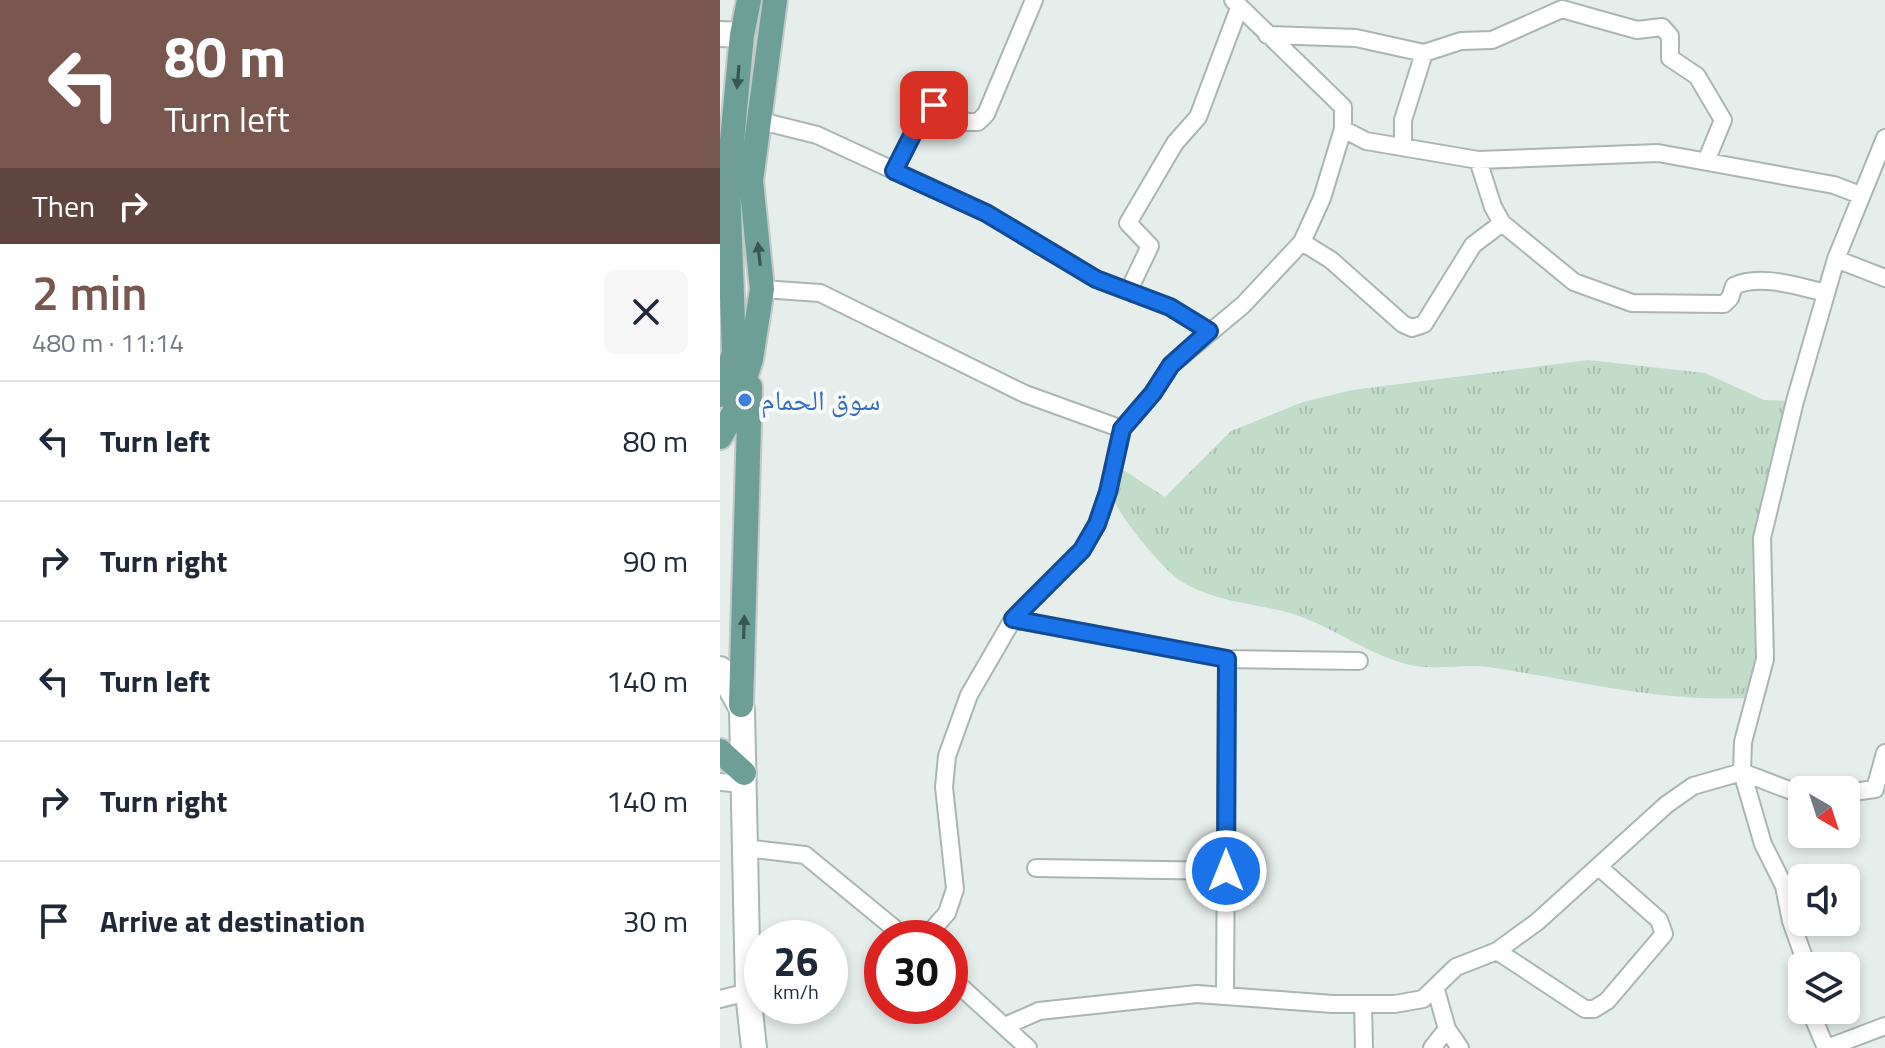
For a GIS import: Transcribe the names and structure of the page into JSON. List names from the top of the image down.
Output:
{
  "places": ["سوق الحمام"],
  "north": "bottom right",
  "page": {
    "turn": ["80 m", "Turn left"],
    "then": "Then",
    "heading": ["2 min", "480 m · 11:14"],
    "list": [
      {
        "name": "Turn left",
        "value": "80 m"
      },
      {
        "name": "Turn right",
        "value": "90 m"
      },
      {
        "name": "Turn left",
        "value": "140 m"
      },
      {
        "name": "Turn right",
        "value": "140 m"
      },
      {
        "name": "Arrive at destination",
        "value": "30 m"
      }
    ],
    "speed": "26 km/h",
    "limit": "30"
  }
}
